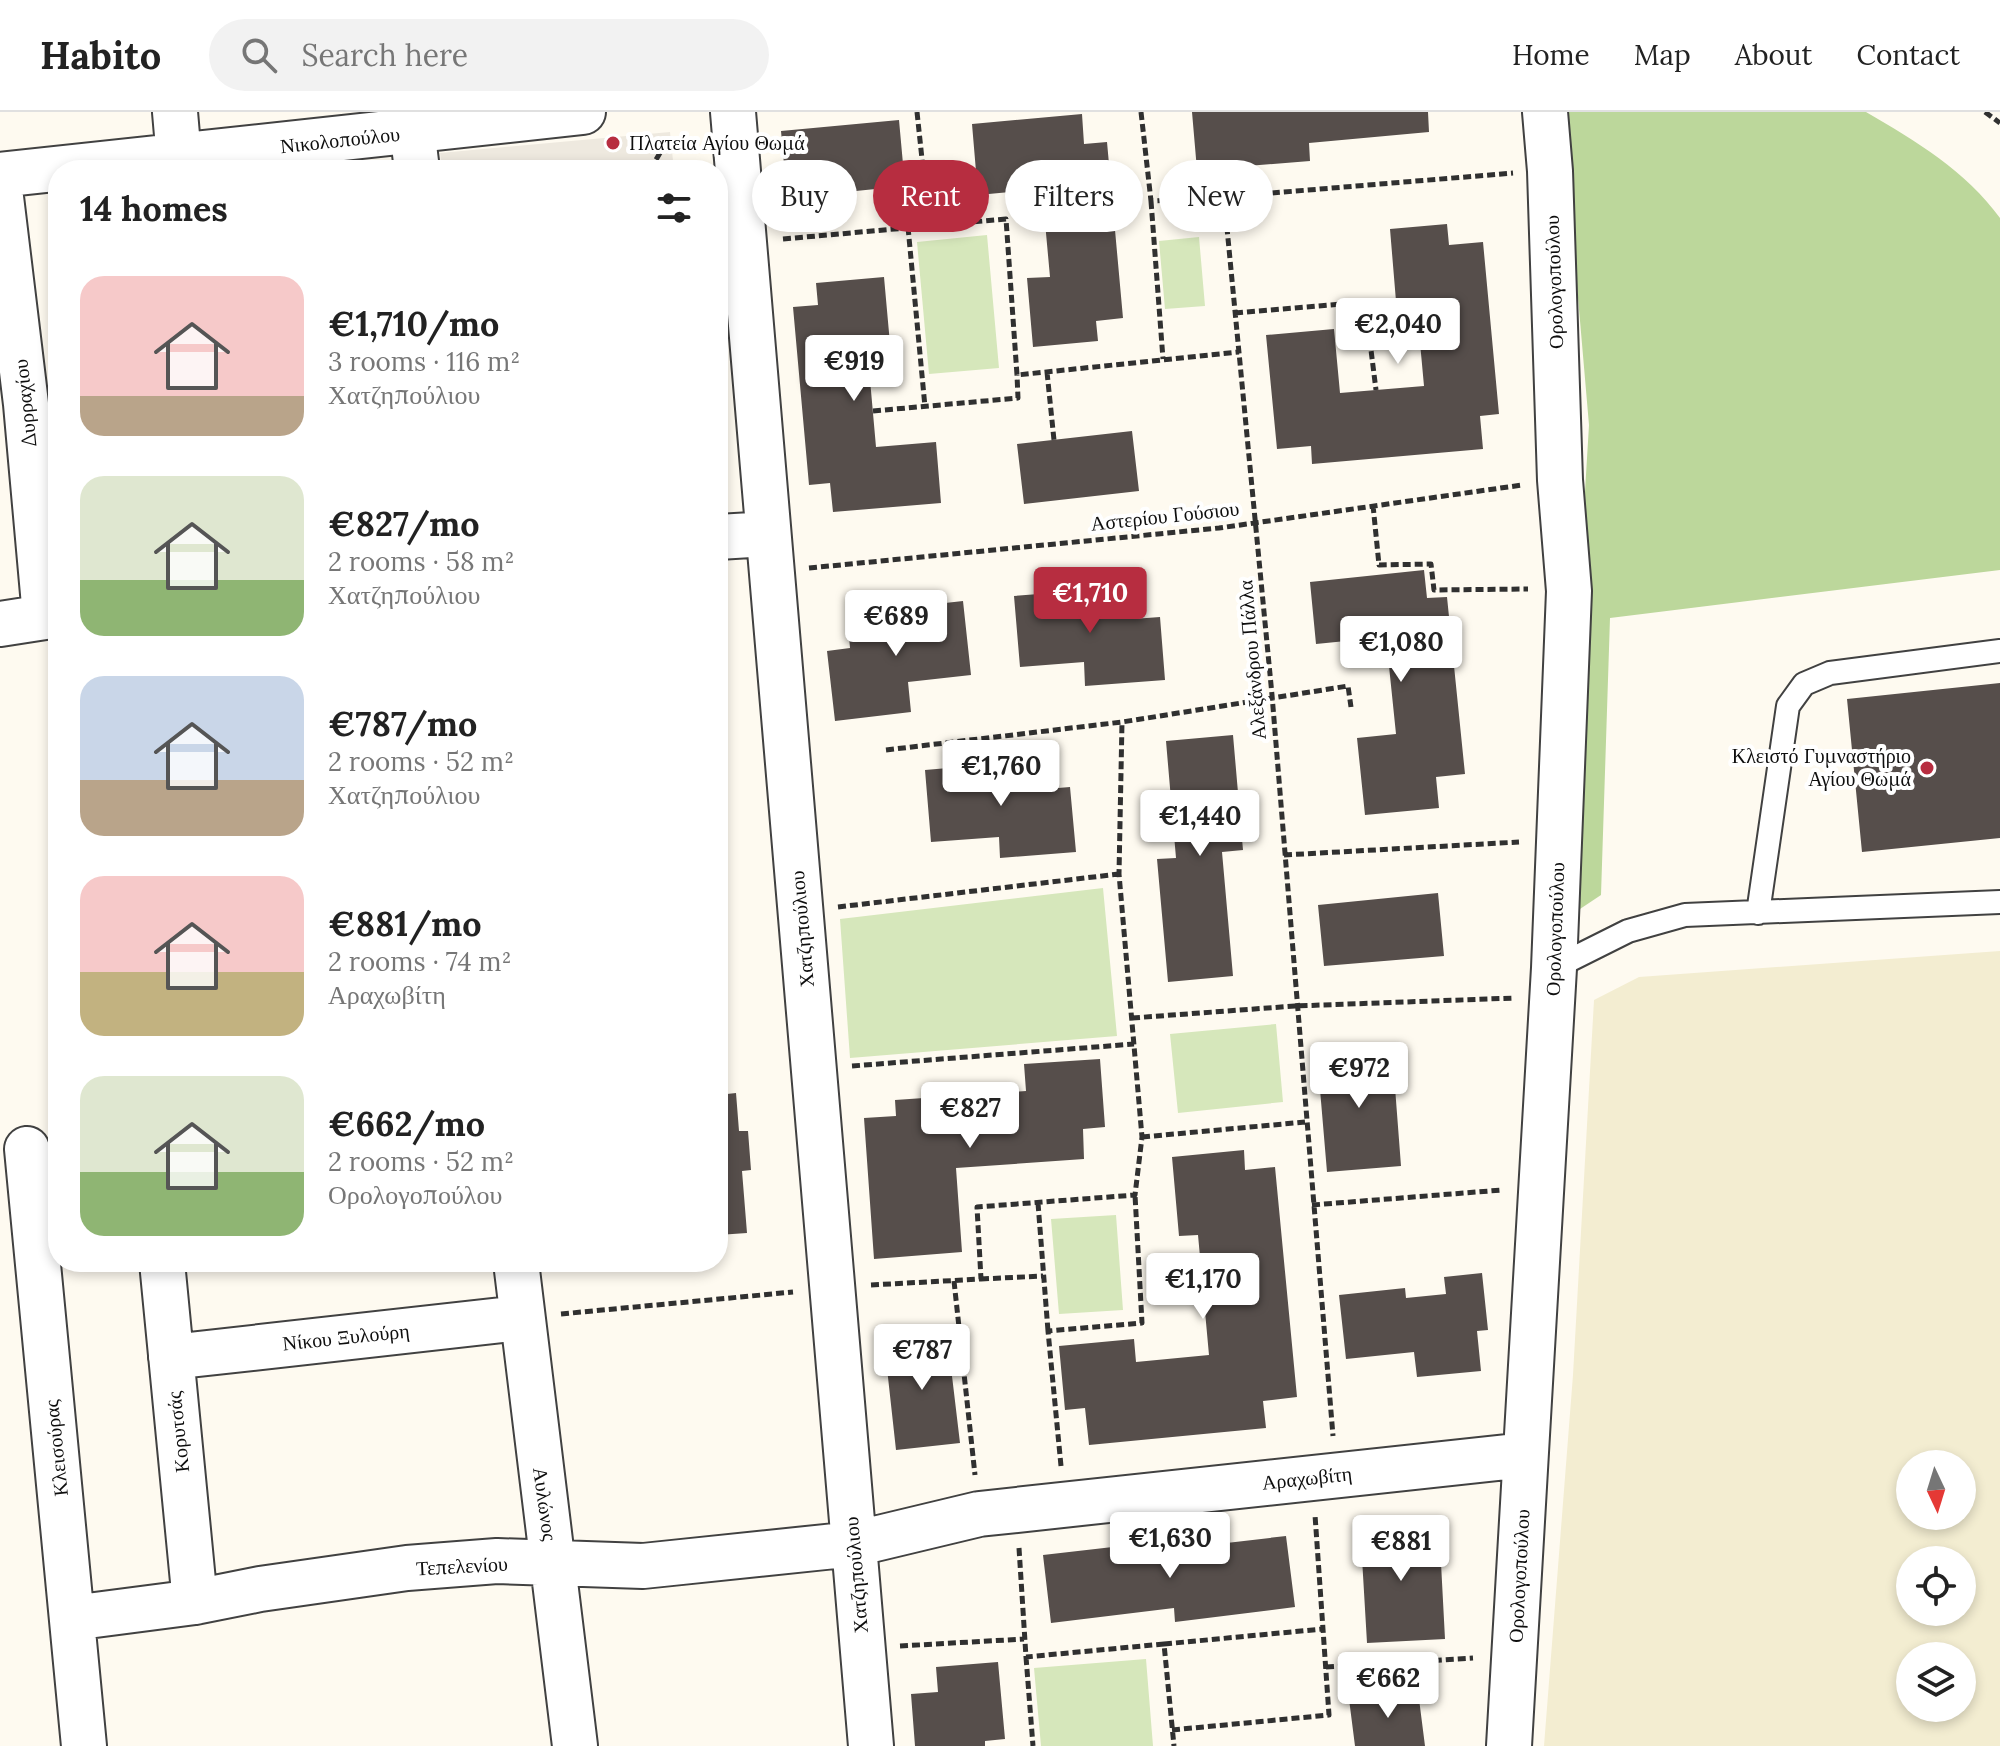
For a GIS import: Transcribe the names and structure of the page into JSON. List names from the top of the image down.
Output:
{
  "streets": {
    "street": [
      "Νικολοπούλου",
      "Ορολογοπούλου",
      "Δυρραχίου",
      "Χατζηπούλιου",
      "Νίκου Ξυλούρη",
      "Κορυτσάς",
      "Κλεισούρας",
      "Αραχωβίτη",
      "Αυλώνος",
      "Τεπελενίου"
    ],
    "path": ["Αστερίου Γούσιου", "Αλεξάνδρου Πάλλα"]
  },
  "crossings": [
    ["Ορολογοπούλου", "Αστερίου Γούσιου"],
    ["Ορολογοπούλου", "Αραχωβίτη"],
    ["Αστερίου Γούσιου", "Αλεξάνδρου Πάλλα"],
    ["Αστερίου Γούσιου", "Χατζηπούλιου"],
    ["Αλεξάνδρου Πάλλα", "Αραχωβίτη"],
    ["Χατζηπούλιου", "Αραχωβίτη"],
    ["Χατζηπούλιου", "Τεπελενίου"],
    ["Νίκου Ξυλούρη", "Κορυτσάς"],
    ["Νίκου Ξυλούρη", "Αυλώνος"],
    ["Κορυτσάς", "Τεπελενίου"],
    ["Κλεισούρας", "Τεπελενίου"],
    ["Αραχωβίτη", "Τεπελενίου"],
    ["Αυλώνος", "Τεπελενίου"]
  ],
  "places": ["Πλατεία Αγίου Θωμά", "Κλειστό Γυμναστήριο Αγίου Θωμά"],
  "north": "bottom",
  "page": {
    "header": "Habito",
    "search": "Search here",
    "nav": [
      "Home",
      "Map",
      "About",
      "Contact"
    ],
    "chip": [
      "Buy",
      "Rent",
      "Filters",
      "New"
    ],
    "heading": "14 homes",
    "list": [
      {
        "name": "€1,710/mo",
        "note": "3 rooms · 116 m² · Χατζηπούλιου"
      },
      {
        "name": "€827/mo",
        "note": "2 rooms · 58 m² · Χατζηπούλιου"
      },
      {
        "name": "€787/mo",
        "note": "2 rooms · 52 m² · Χατζηπούλιου"
      },
      {
        "name": "€881/mo",
        "note": "2 rooms · 74 m² · Αραχωβίτη"
      },
      {
        "name": "€662/mo",
        "note": "2 rooms · 52 m² · Ορολογοπούλου"
      }
    ],
    "price": [
      "€2,040",
      "€919",
      "€1,710",
      "€689",
      "€1,080",
      "€1,760",
      "€1,440",
      "€972",
      "€827",
      "€1,170",
      "€787",
      "€1,630",
      "€881",
      "€662"
    ]
  }
}
